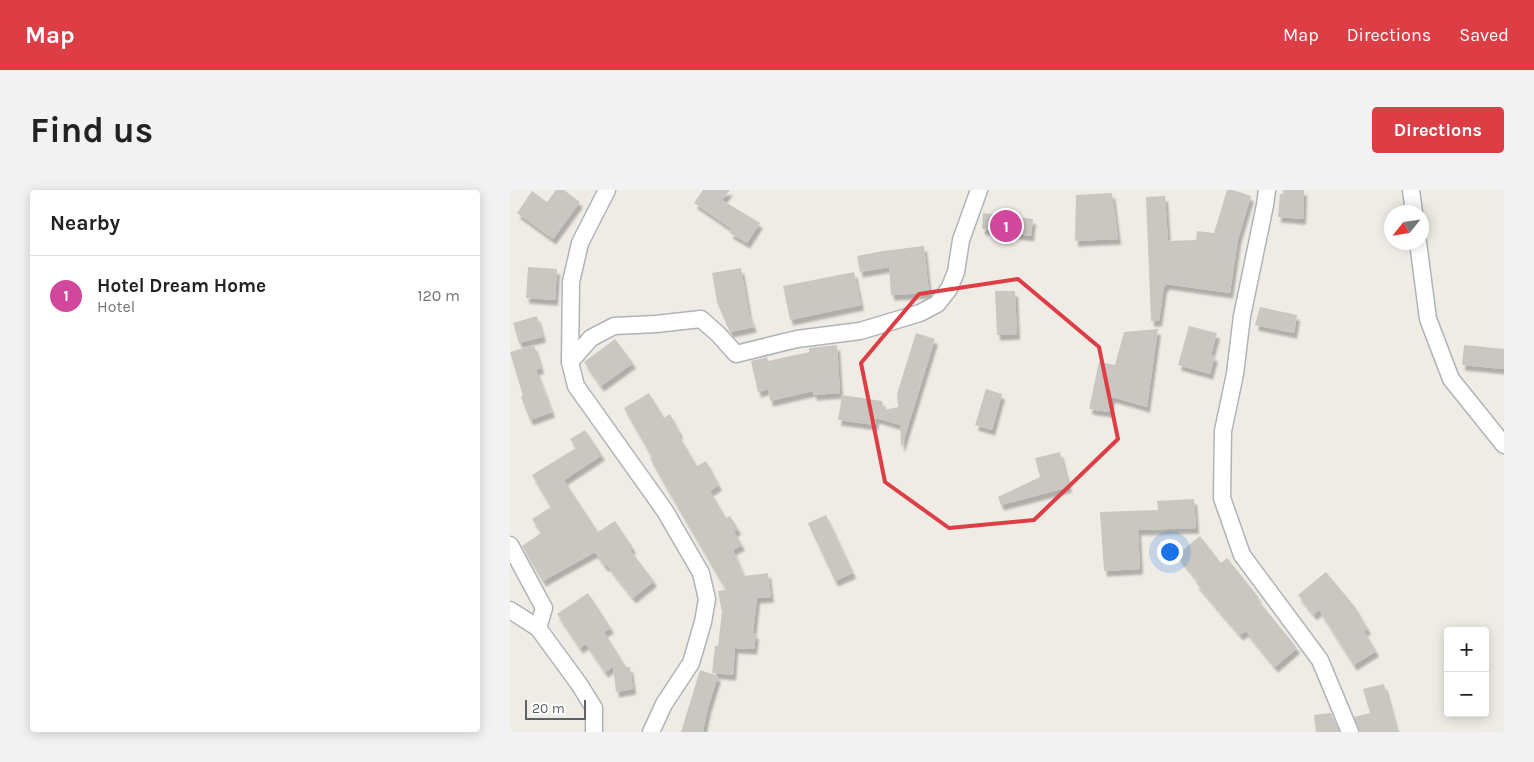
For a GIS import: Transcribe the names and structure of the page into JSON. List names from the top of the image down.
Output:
{
  "scale_bar": "20 m",
  "north": "bottom left",
  "page": {
    "header": "Map",
    "nav": ["Map", "Directions", "Saved"],
    "buttons": "Directions",
    "title": "Find us",
    "heading": "Nearby",
    "pins": "1",
    "list": [
      {
        "mark": "1",
        "name": "Hotel Dream Home",
        "note": "Hotel",
        "value": "120 m"
      }
    ],
    "map_buttons": ["+", "−"],
    "scale": "20 m"
  }
}
